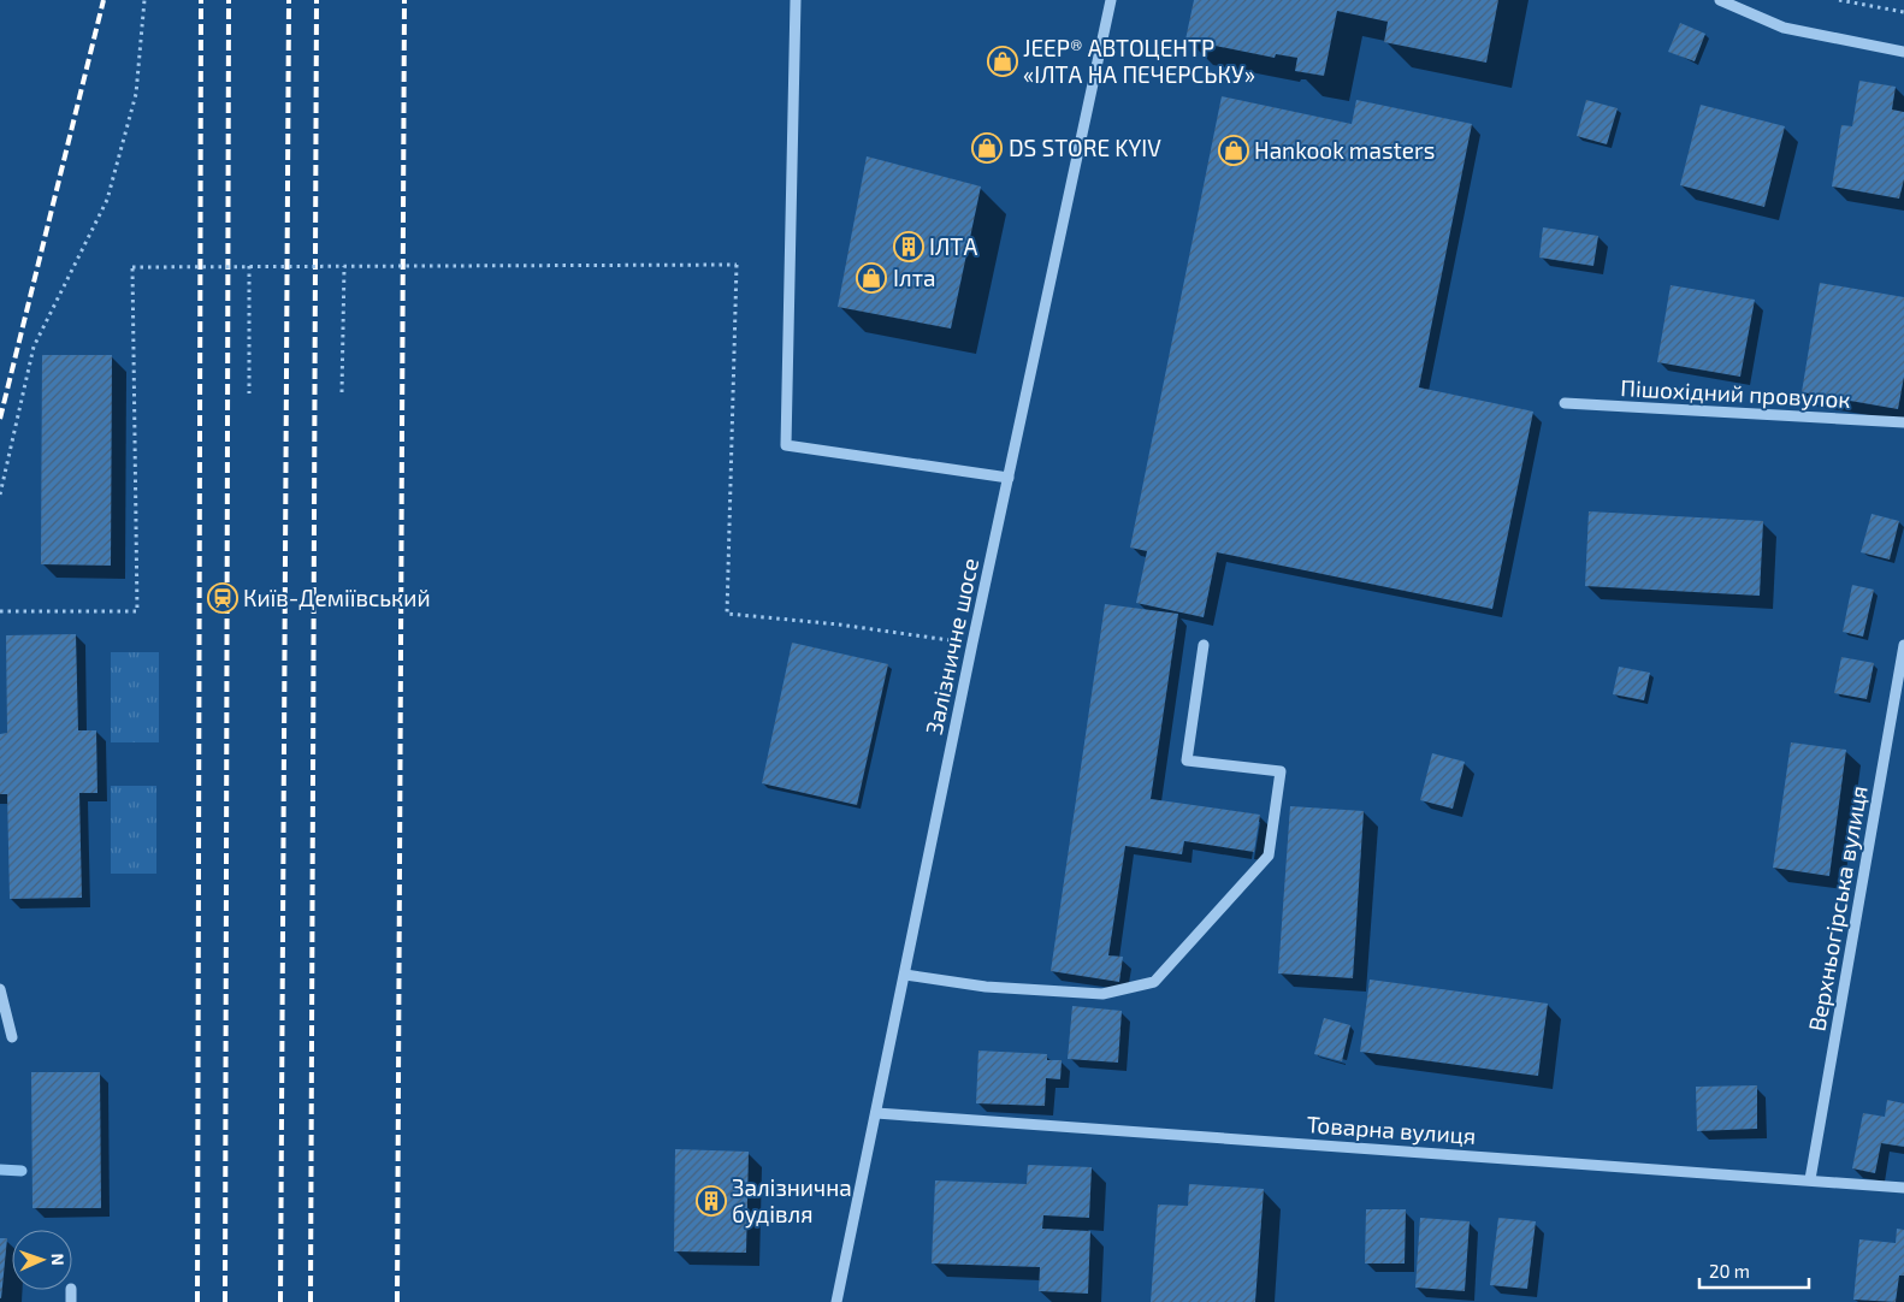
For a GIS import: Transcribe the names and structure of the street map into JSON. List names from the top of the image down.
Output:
{
  "streets": {
    "street": [
      "Пішохідний провулок",
      "Залізничне шосе",
      "Верхньогірська вулиця",
      "Товарна вулиця"
    ]
  },
  "crossings": [
    ["Залізничне шосе", "Товарна вулиця"],
    ["Верхньогірська вулиця", "Товарна вулиця"]
  ],
  "places": {
    "shop": [
      "JEEP® АВТОЦЕНТР «ІЛТА НА ПЕЧЕРСЬКУ»",
      "DS STORE KYIV",
      "Hankook masters",
      "Ілта"
    ],
    "building": ["ІЛТА", "Залізнична будівля"],
    "station": ["Київ-Деміївський"]
  },
  "scale_bar": "20 m",
  "north": "right"
}
